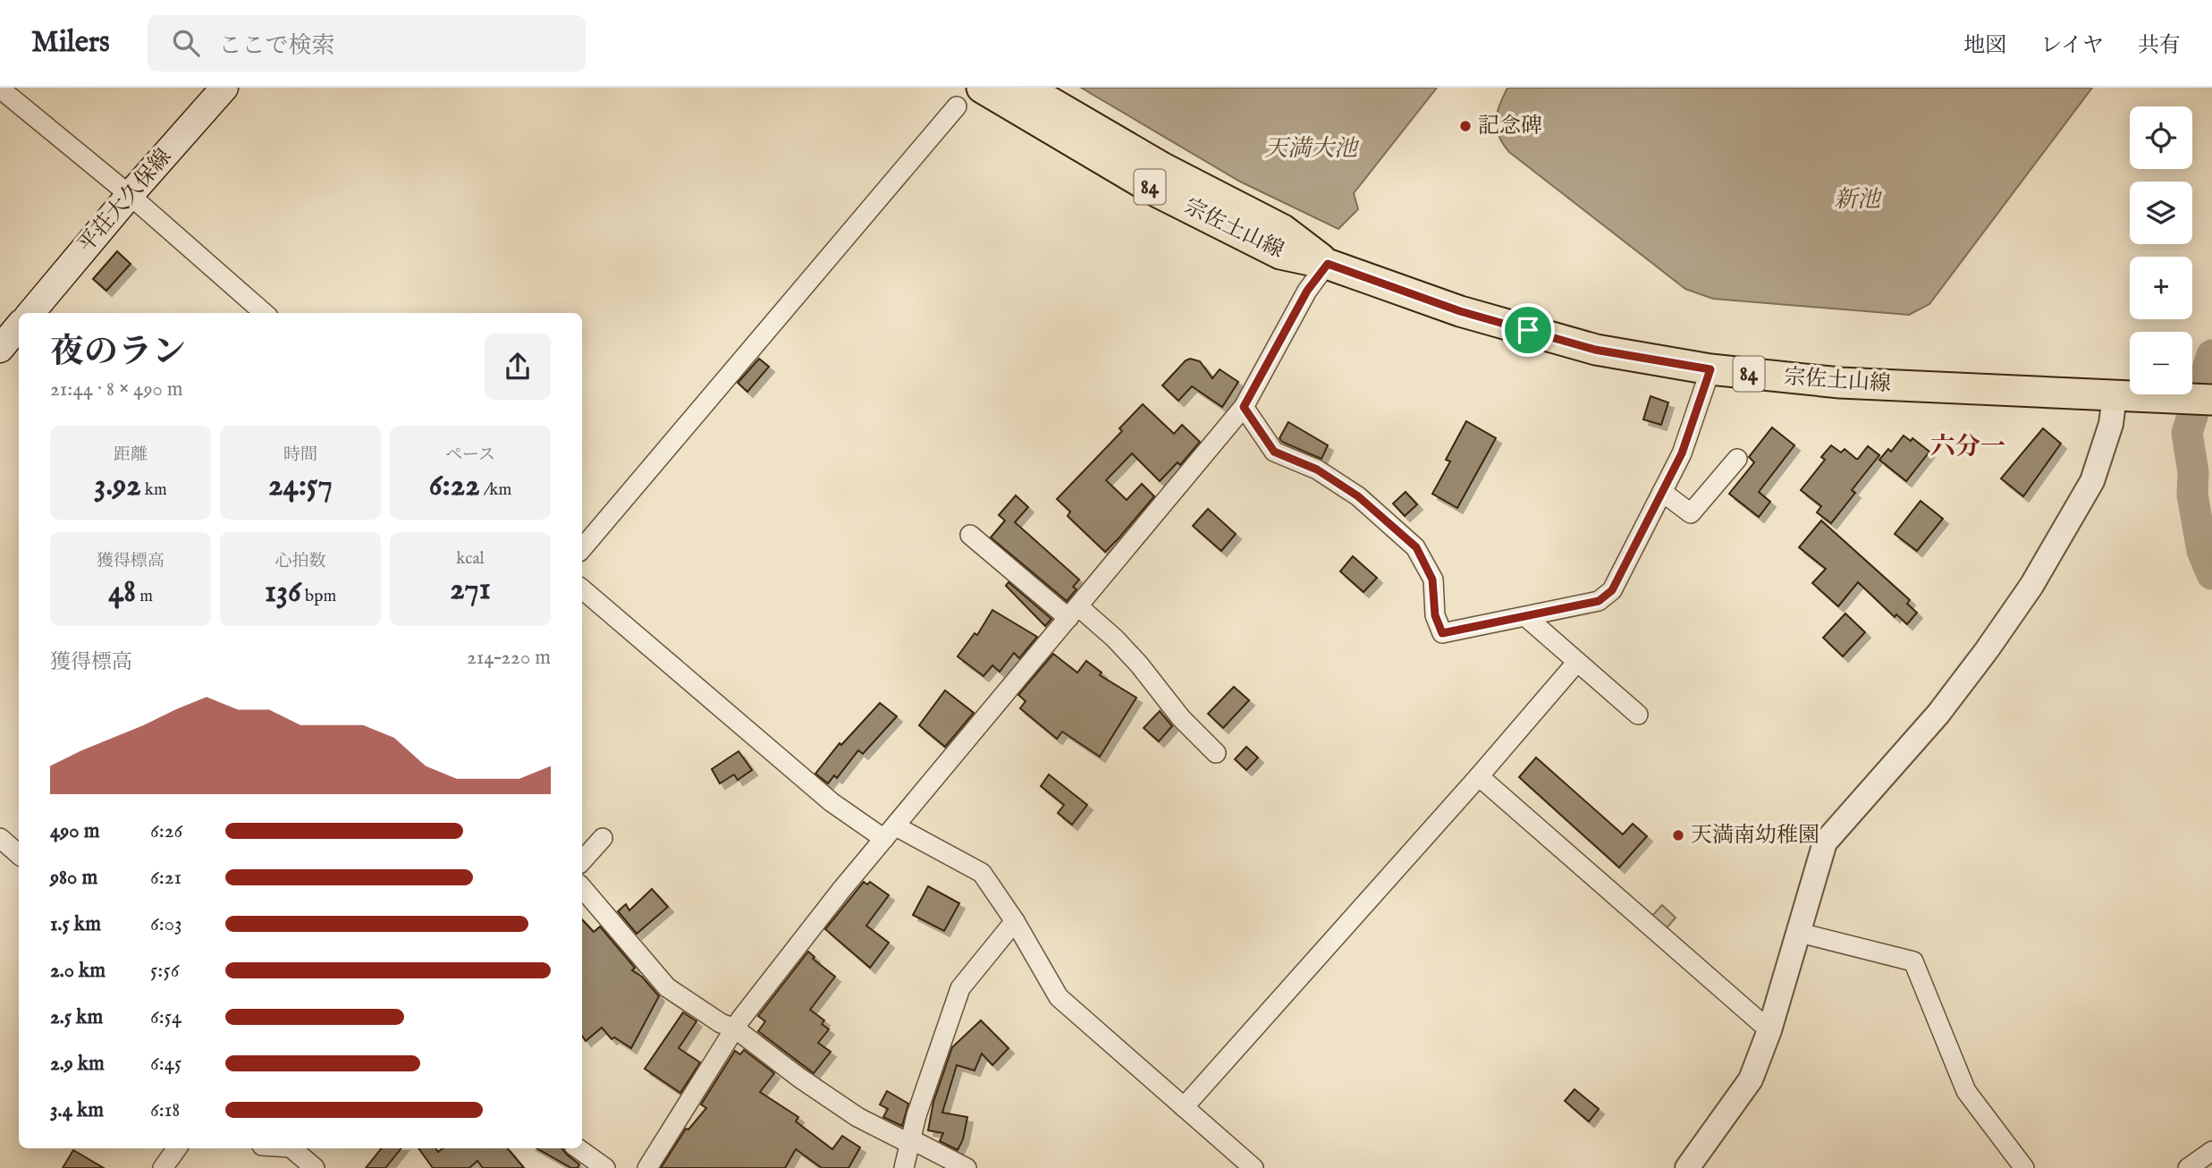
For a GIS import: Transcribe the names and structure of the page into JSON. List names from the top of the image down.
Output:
{
  "streets": {
    "main road": ["84", "平荘大久保線", "宗佐土山線"]
  },
  "districts": ["六分一"],
  "water": ["天満大池", "新池"],
  "places": ["記念碑", "天満南幼稚園"],
  "page": {
    "header": "Milers",
    "search": "ここで検索",
    "nav": ["地図", "レイヤ", "共有"],
    "map_buttons": ["+", "−"],
    "heading": ["夜のラン", "21:44 · 8 × 490 m"],
    "stats": [
      ["距離", "3.92 km"],
      ["時間", "24:57"],
      ["ペース", "6:22 /km"],
      ["獲得標高", "48 m"],
      ["心拍数", "136 bpm"],
      ["kcal", "271"]
    ],
    "chart": ["獲得標高", "214–220 m"],
    "list": [
      {
        "name": "490 m",
        "note": "6:26"
      },
      {
        "name": "980 m",
        "note": "6:21"
      },
      {
        "name": "1.5 km",
        "note": "6:03"
      },
      {
        "name": "2.0 km",
        "note": "5:56"
      },
      {
        "name": "2.5 km",
        "note": "6:54"
      },
      {
        "name": "2.9 km",
        "note": "6:45"
      },
      {
        "name": "3.4 km",
        "note": "6:18"
      }
    ]
  }
}
